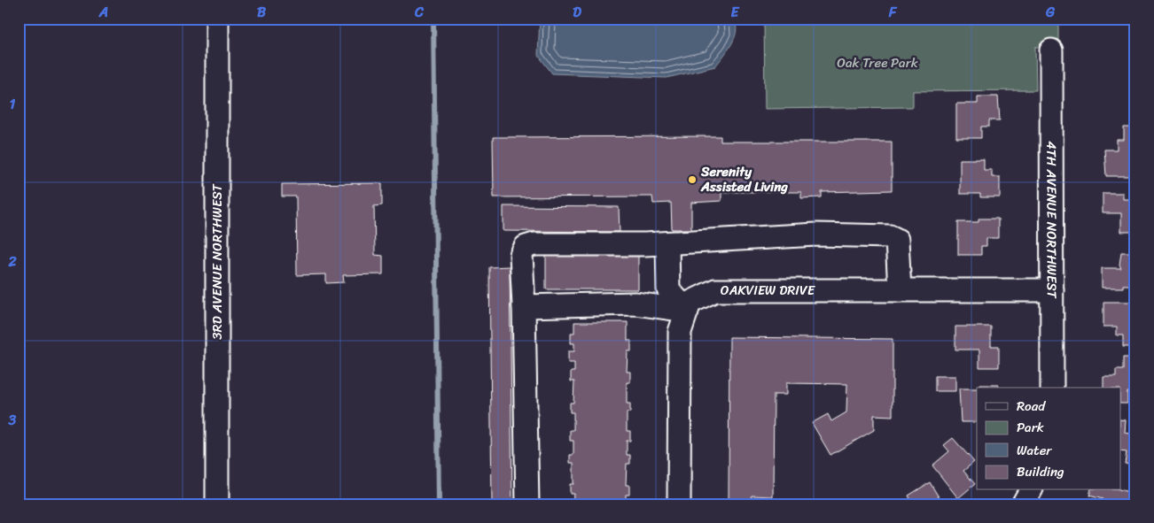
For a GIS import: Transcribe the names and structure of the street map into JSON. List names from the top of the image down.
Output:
{
  "streets": {
    "street": ["4TH AVENUE NORTHWEST", "3RD AVENUE NORTHWEST", "OAKVIEW DRIVE"]
  },
  "crossings": [
    ["4TH AVENUE NORTHWEST", "OAKVIEW DRIVE"]
  ],
  "parks": ["Oak Tree Park"],
  "places": ["Serenity Assisted Living"],
  "legend": [
    "Road",
    "Park",
    "Water",
    "Building"
  ],
  "grid": {
    "columns": [
      "A",
      "B",
      "C",
      "D",
      "E",
      "F",
      "G"
    ],
    "rows": ["1", "2", "3"]
  }
}
